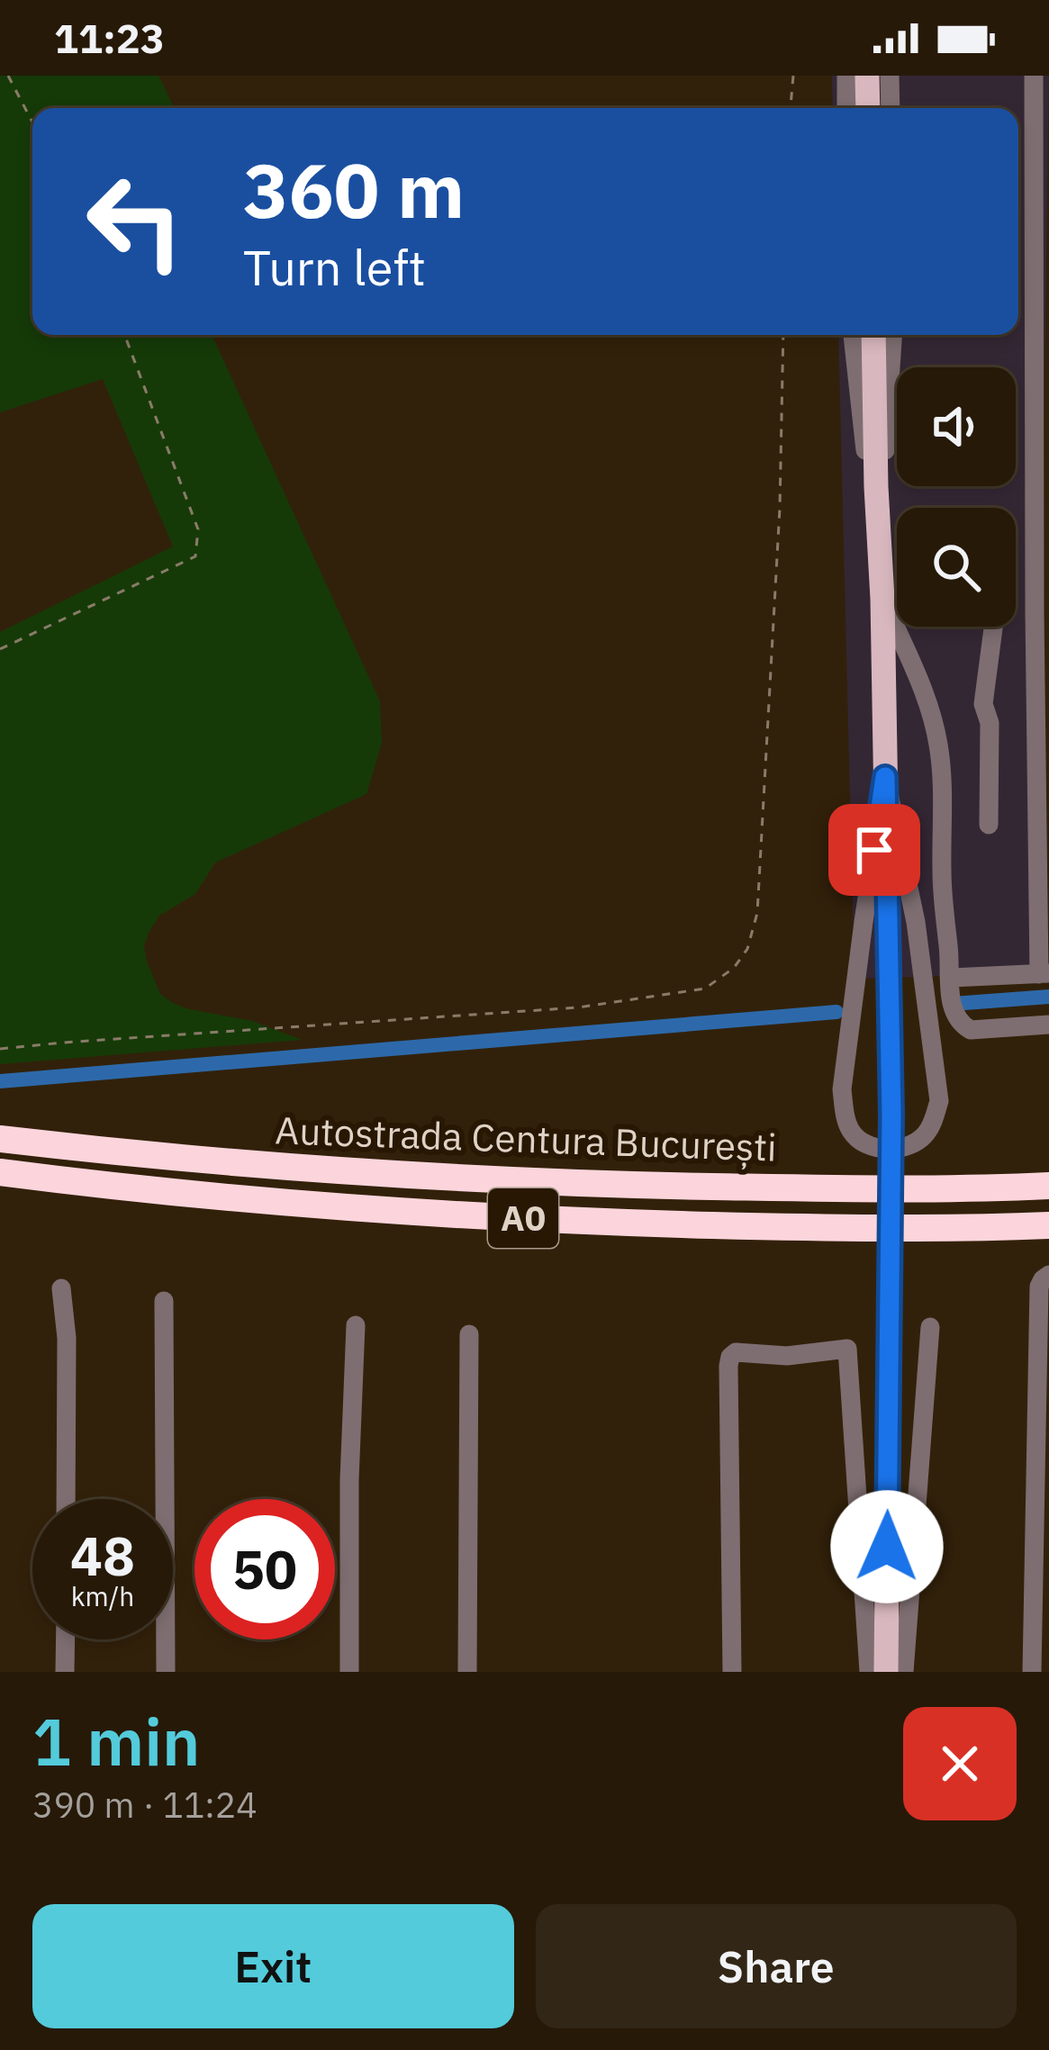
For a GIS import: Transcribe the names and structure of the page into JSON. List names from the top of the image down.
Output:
{
  "streets": {
    "highway": ["Autostrada Centura București", "A0"]
  },
  "page": {
    "status": "11:23",
    "turn": ["360 m", "Turn left"],
    "speed": "48 km/h",
    "limit": "50",
    "heading": ["1 min", "390 m · 11:24"],
    "buttons": ["Exit", "Share"]
  }
}
